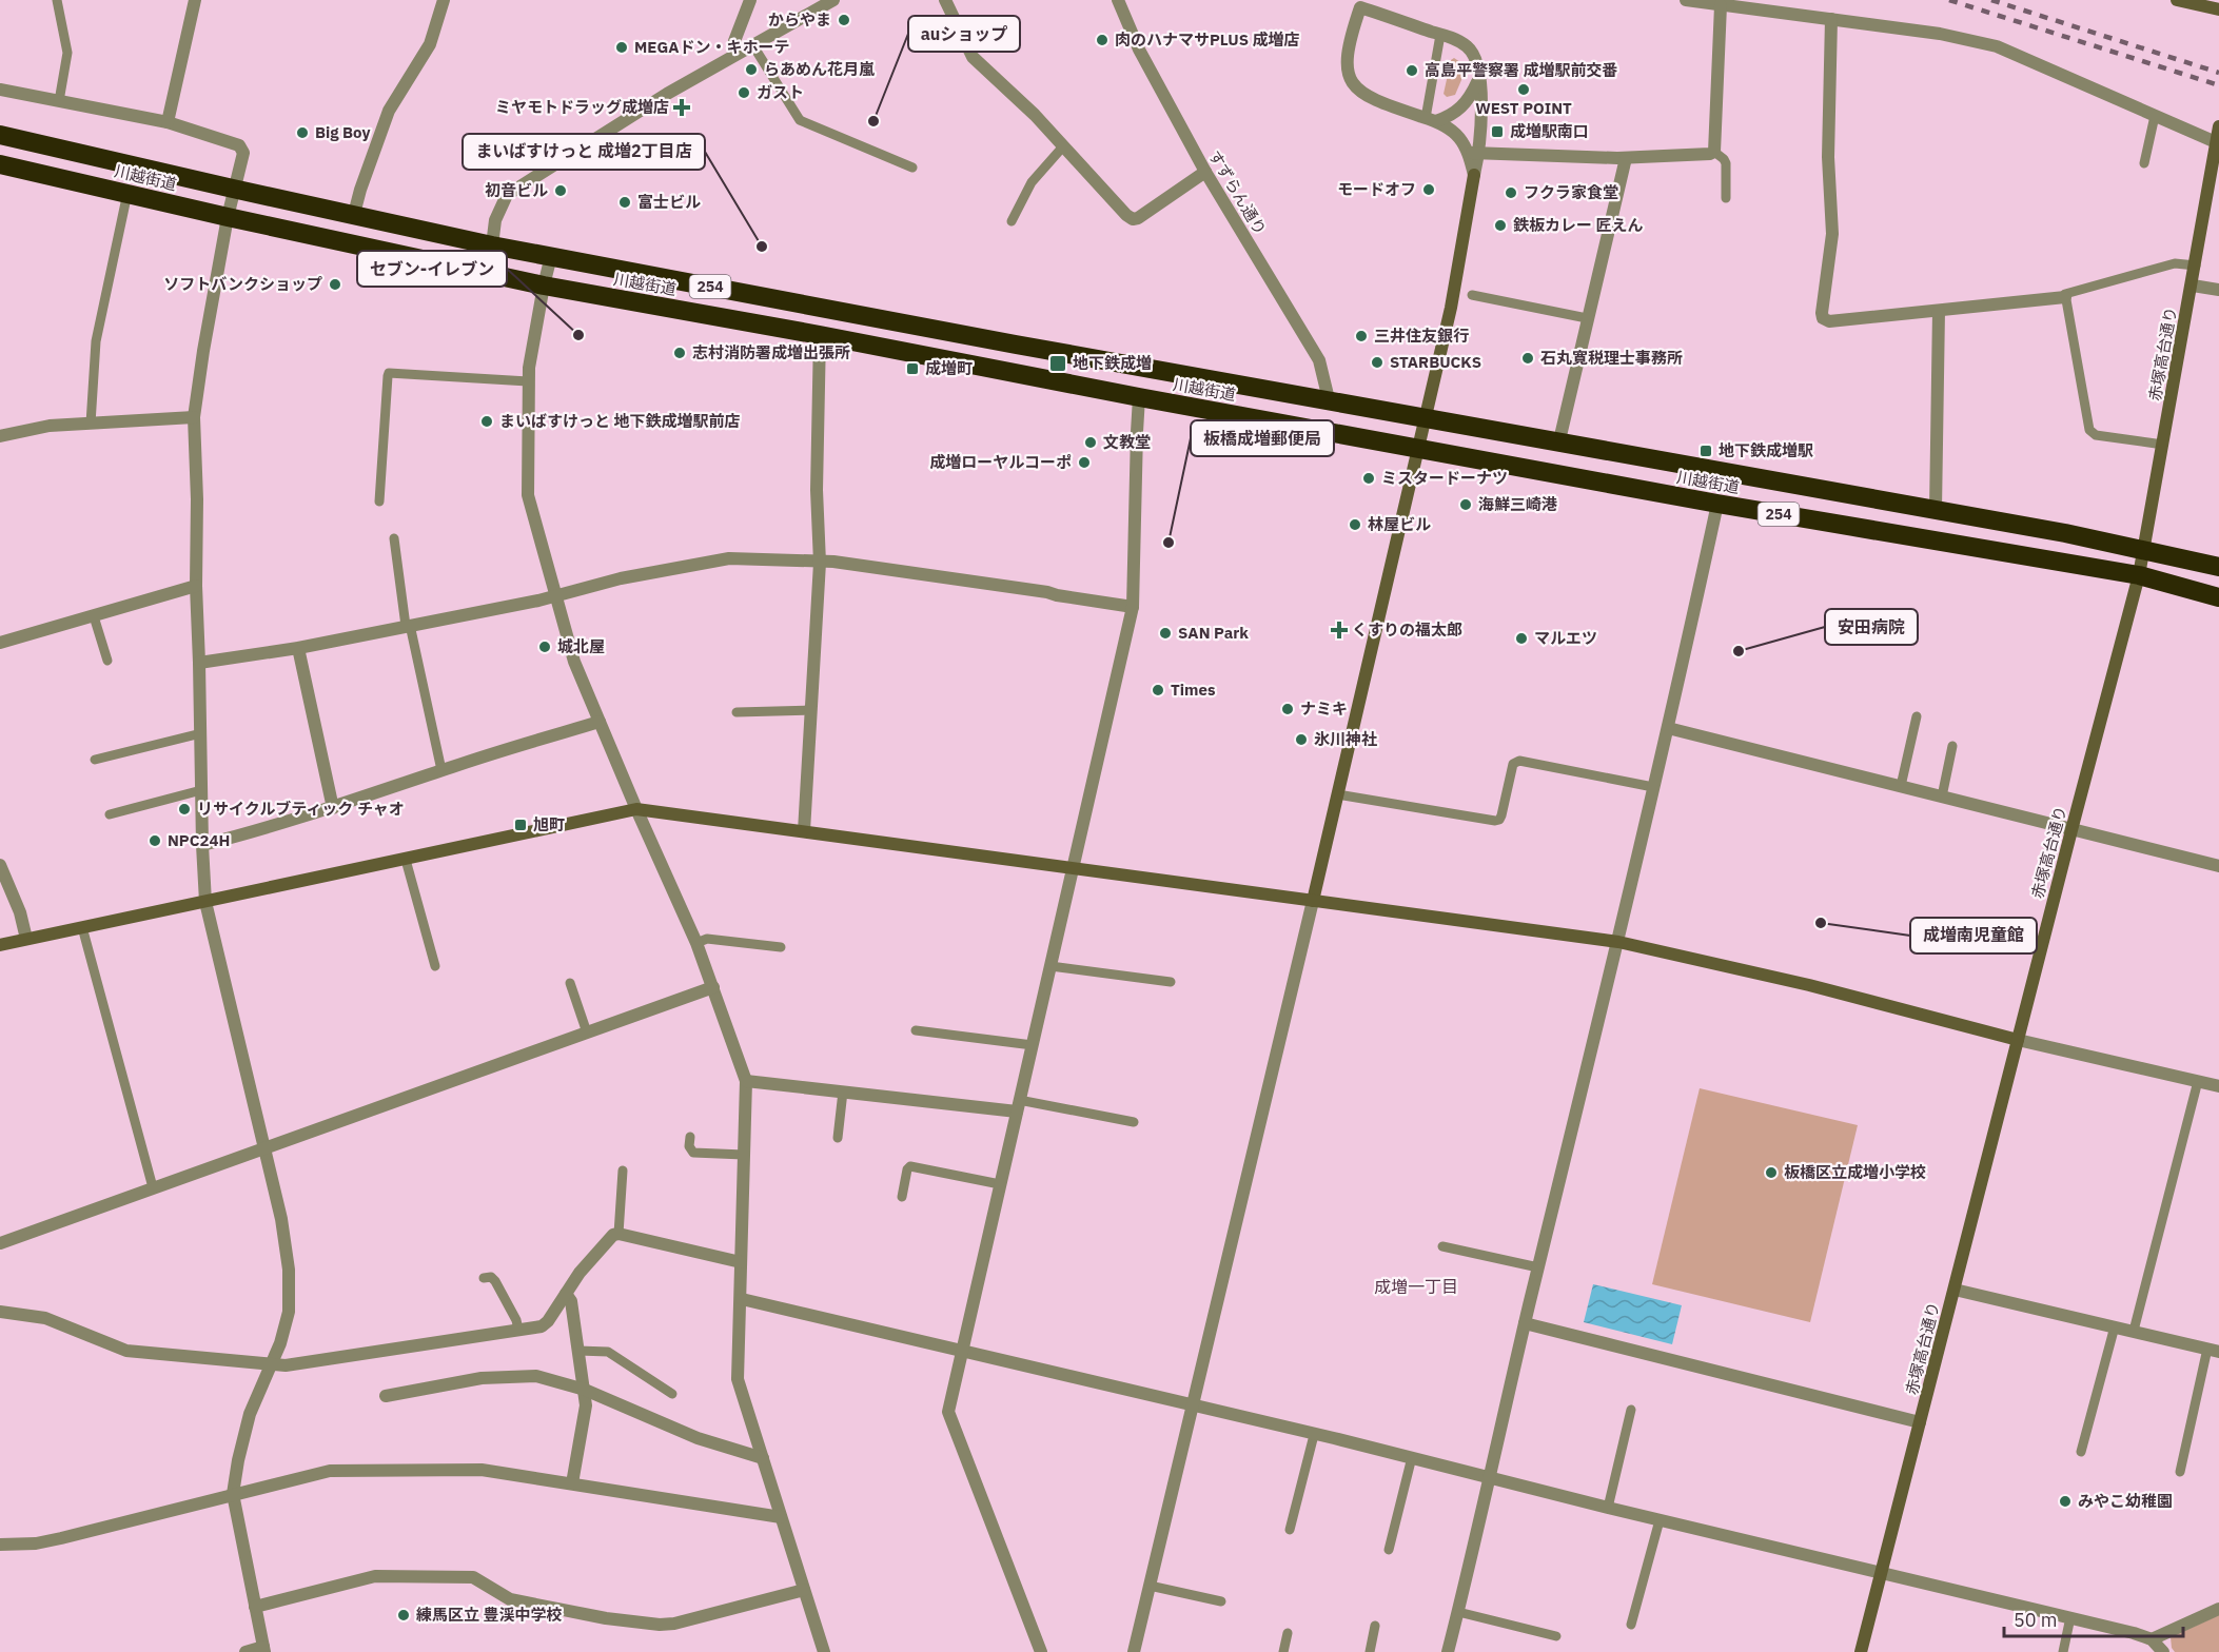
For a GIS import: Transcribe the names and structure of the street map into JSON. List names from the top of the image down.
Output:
{
  "streets": {
    "highway": ["川越街道", "254"],
    "street": ["すずらん通り", "赤塚高台通り"]
  },
  "crossings": [
    ["川越街道", "すずらん通り"],
    ["川越街道", "赤塚高台通り"]
  ],
  "districts": ["成増一丁目"],
  "places": {
    "other": [
      "からやま",
      "肉のハナマサPLUS 成増店",
      "MEGAドン・キホーテ",
      "らあめん花月嵐",
      "高島平警察署 成増駅前交番",
      "WEST POINT",
      "ガスト",
      "auショップ",
      "Big Boy",
      "モードオフ",
      "初音ビル",
      "フクラ家食堂",
      "富士ビル",
      "鉄板カレー 匠えん",
      "まいばすけっと 成増2丁目店",
      "ソフトバンクショップ",
      "セブン-イレブン",
      "三井住友銀行",
      "志村消防署成増出張所",
      "石丸寛税理士事務所",
      "STARBUCKS",
      "まいばすけっと 地下鉄成増駅前店",
      "文教堂",
      "成増ローヤルコーポ",
      "ミスタードーナツ",
      "海鮮三崎港",
      "林屋ビル",
      "板橋成増郵便局",
      "SAN Park",
      "マルエツ",
      "城北屋",
      "安田病院",
      "Times",
      "ナミキ",
      "氷川神社",
      "リサイクルブティック チャオ",
      "NPC24H",
      "成増南児童館",
      "板橋区立成増小学校",
      "みやこ幼稚園",
      "練馬区立 豊渓中学校"
    ],
    "health": ["ミヤモトドラッグ成増店", "くすりの福太郎"],
    "transit": [
      "成増駅南口",
      "地下鉄成増",
      "成増町",
      "地下鉄成増駅",
      "旭町"
    ]
  },
  "scale_bar": "50 m"
}
